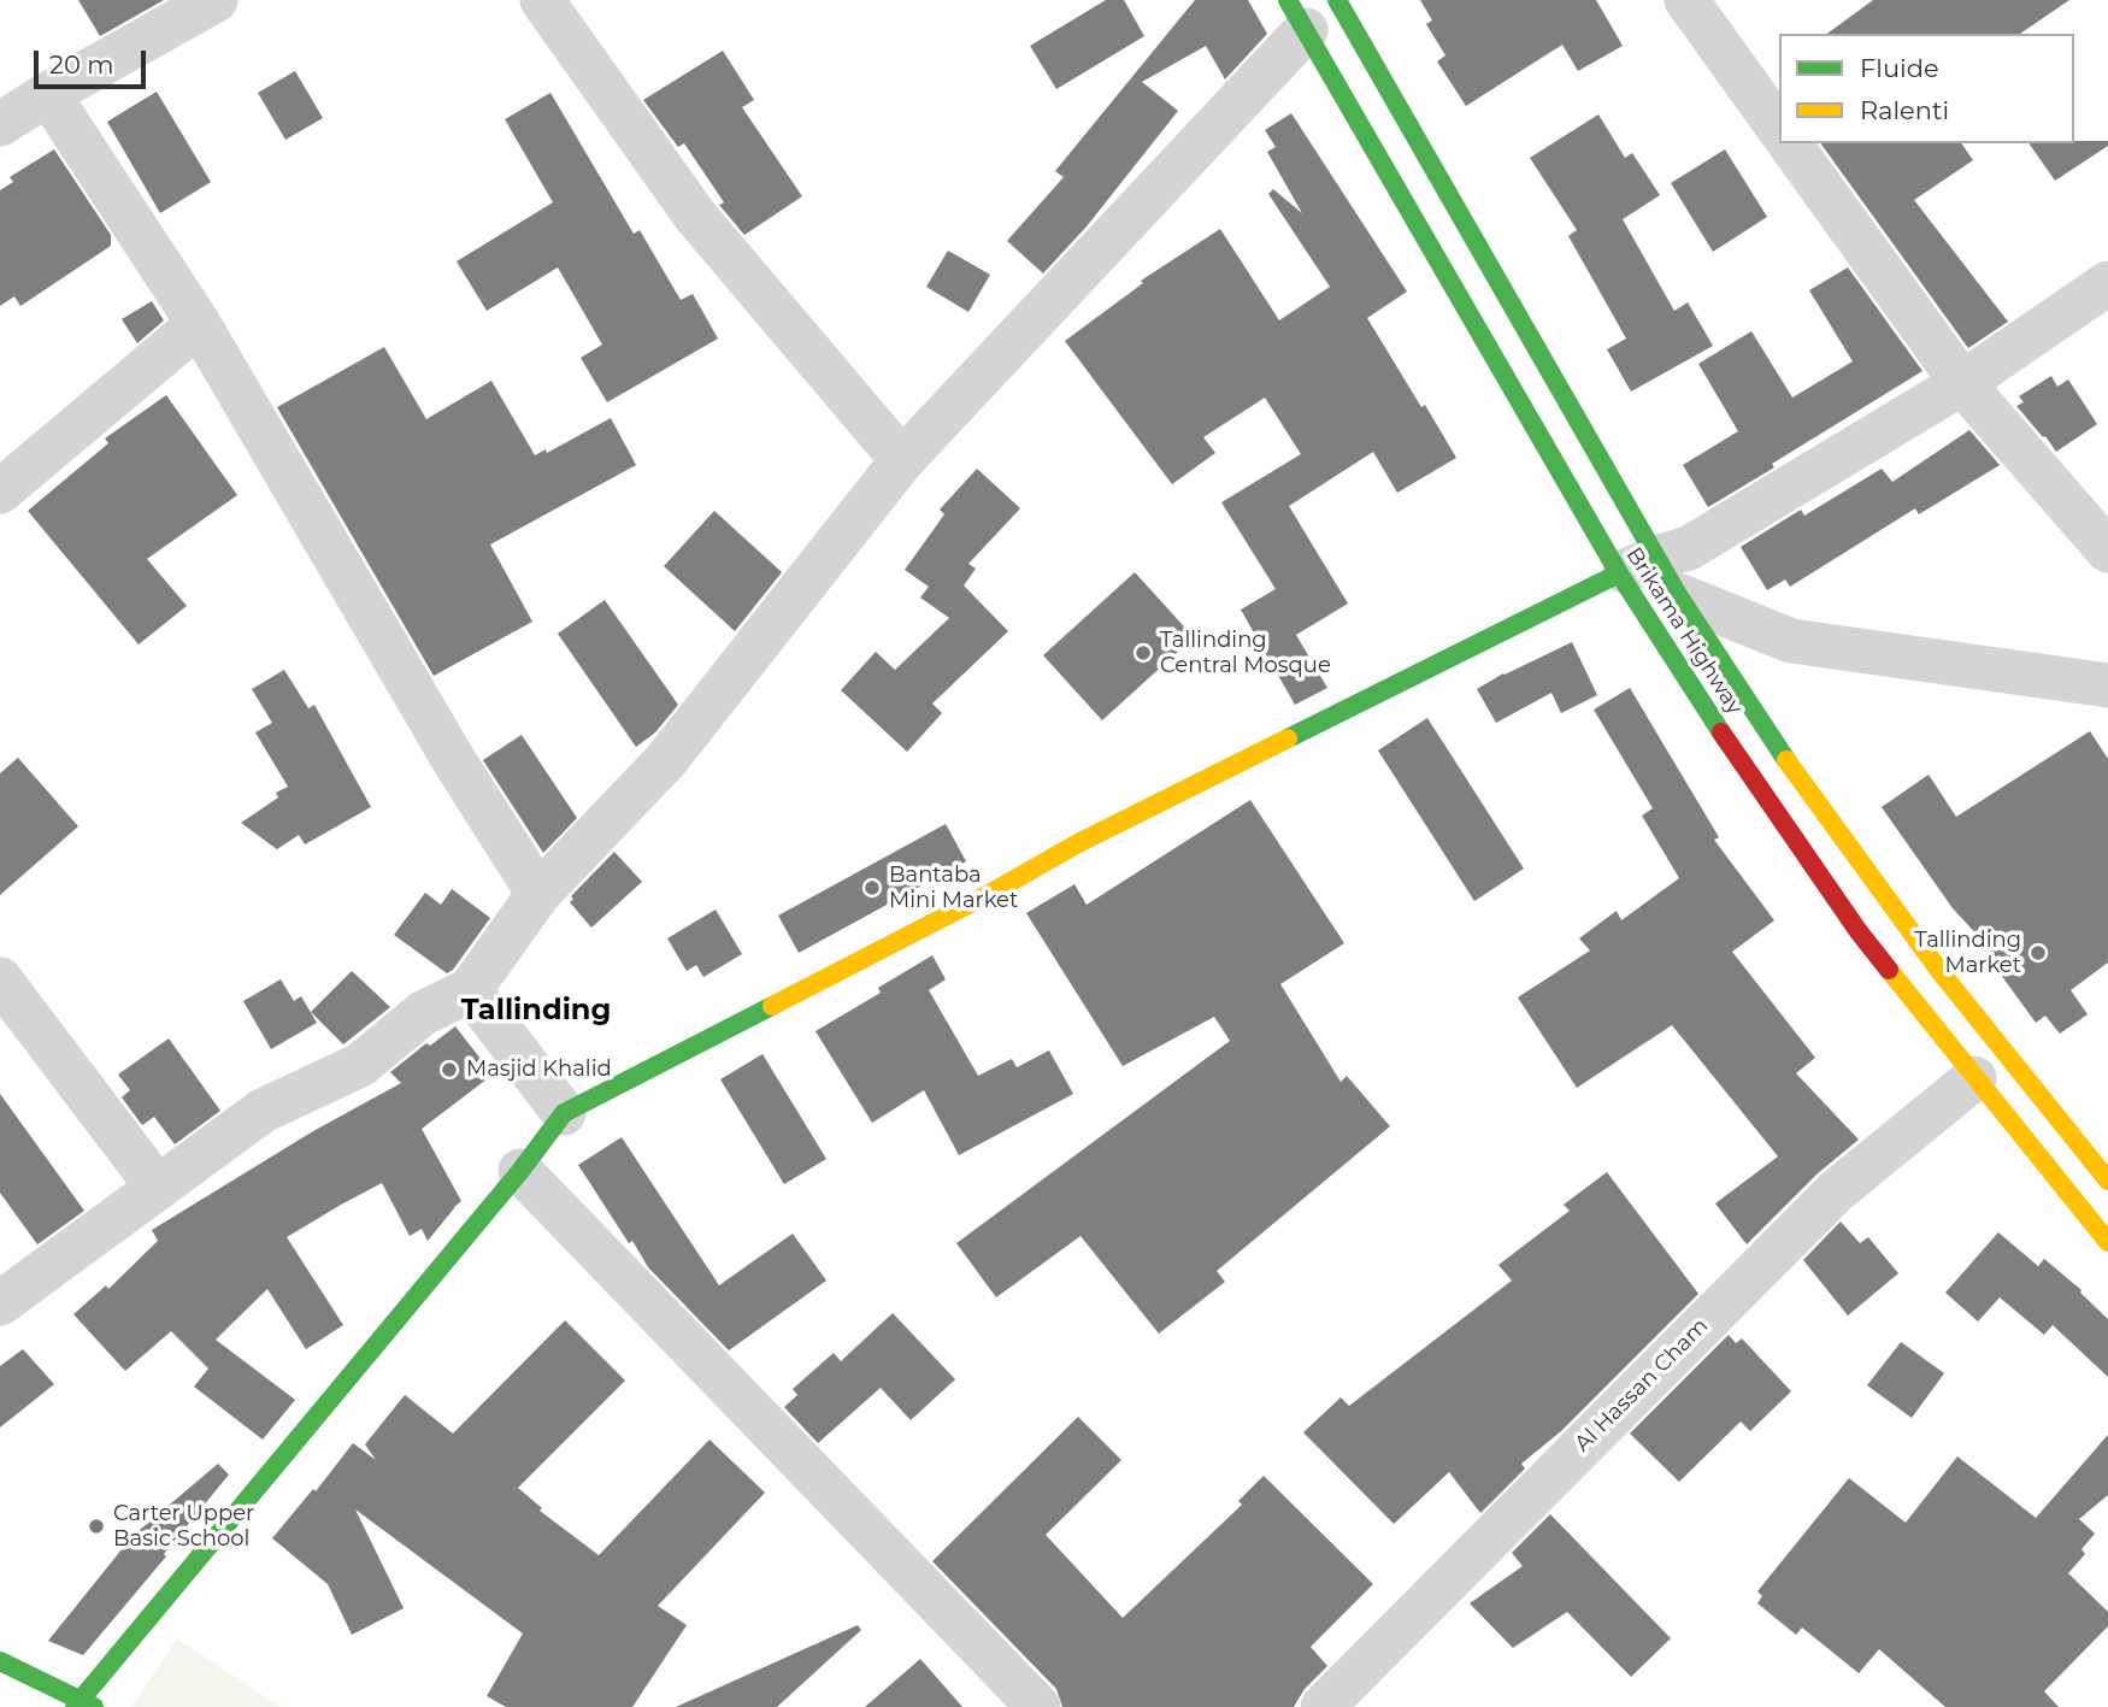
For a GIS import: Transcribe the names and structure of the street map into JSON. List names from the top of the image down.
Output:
{
  "streets": {
    "main road": ["Brikama Highway"],
    "street": ["Al Hassan Cham"]
  },
  "crossings": [
    ["Brikama Highway", "Al Hassan Cham"]
  ],
  "districts": ["Tallinding"],
  "places": [
    "Tallinding Central Mosque",
    "Bantaba Mini Market",
    "Tallinding Market",
    "Masjid Khalid",
    "Carter Upper Basic School"
  ],
  "legend": ["Fluide", "Ralenti"],
  "scale_bar": "20 m"
}
